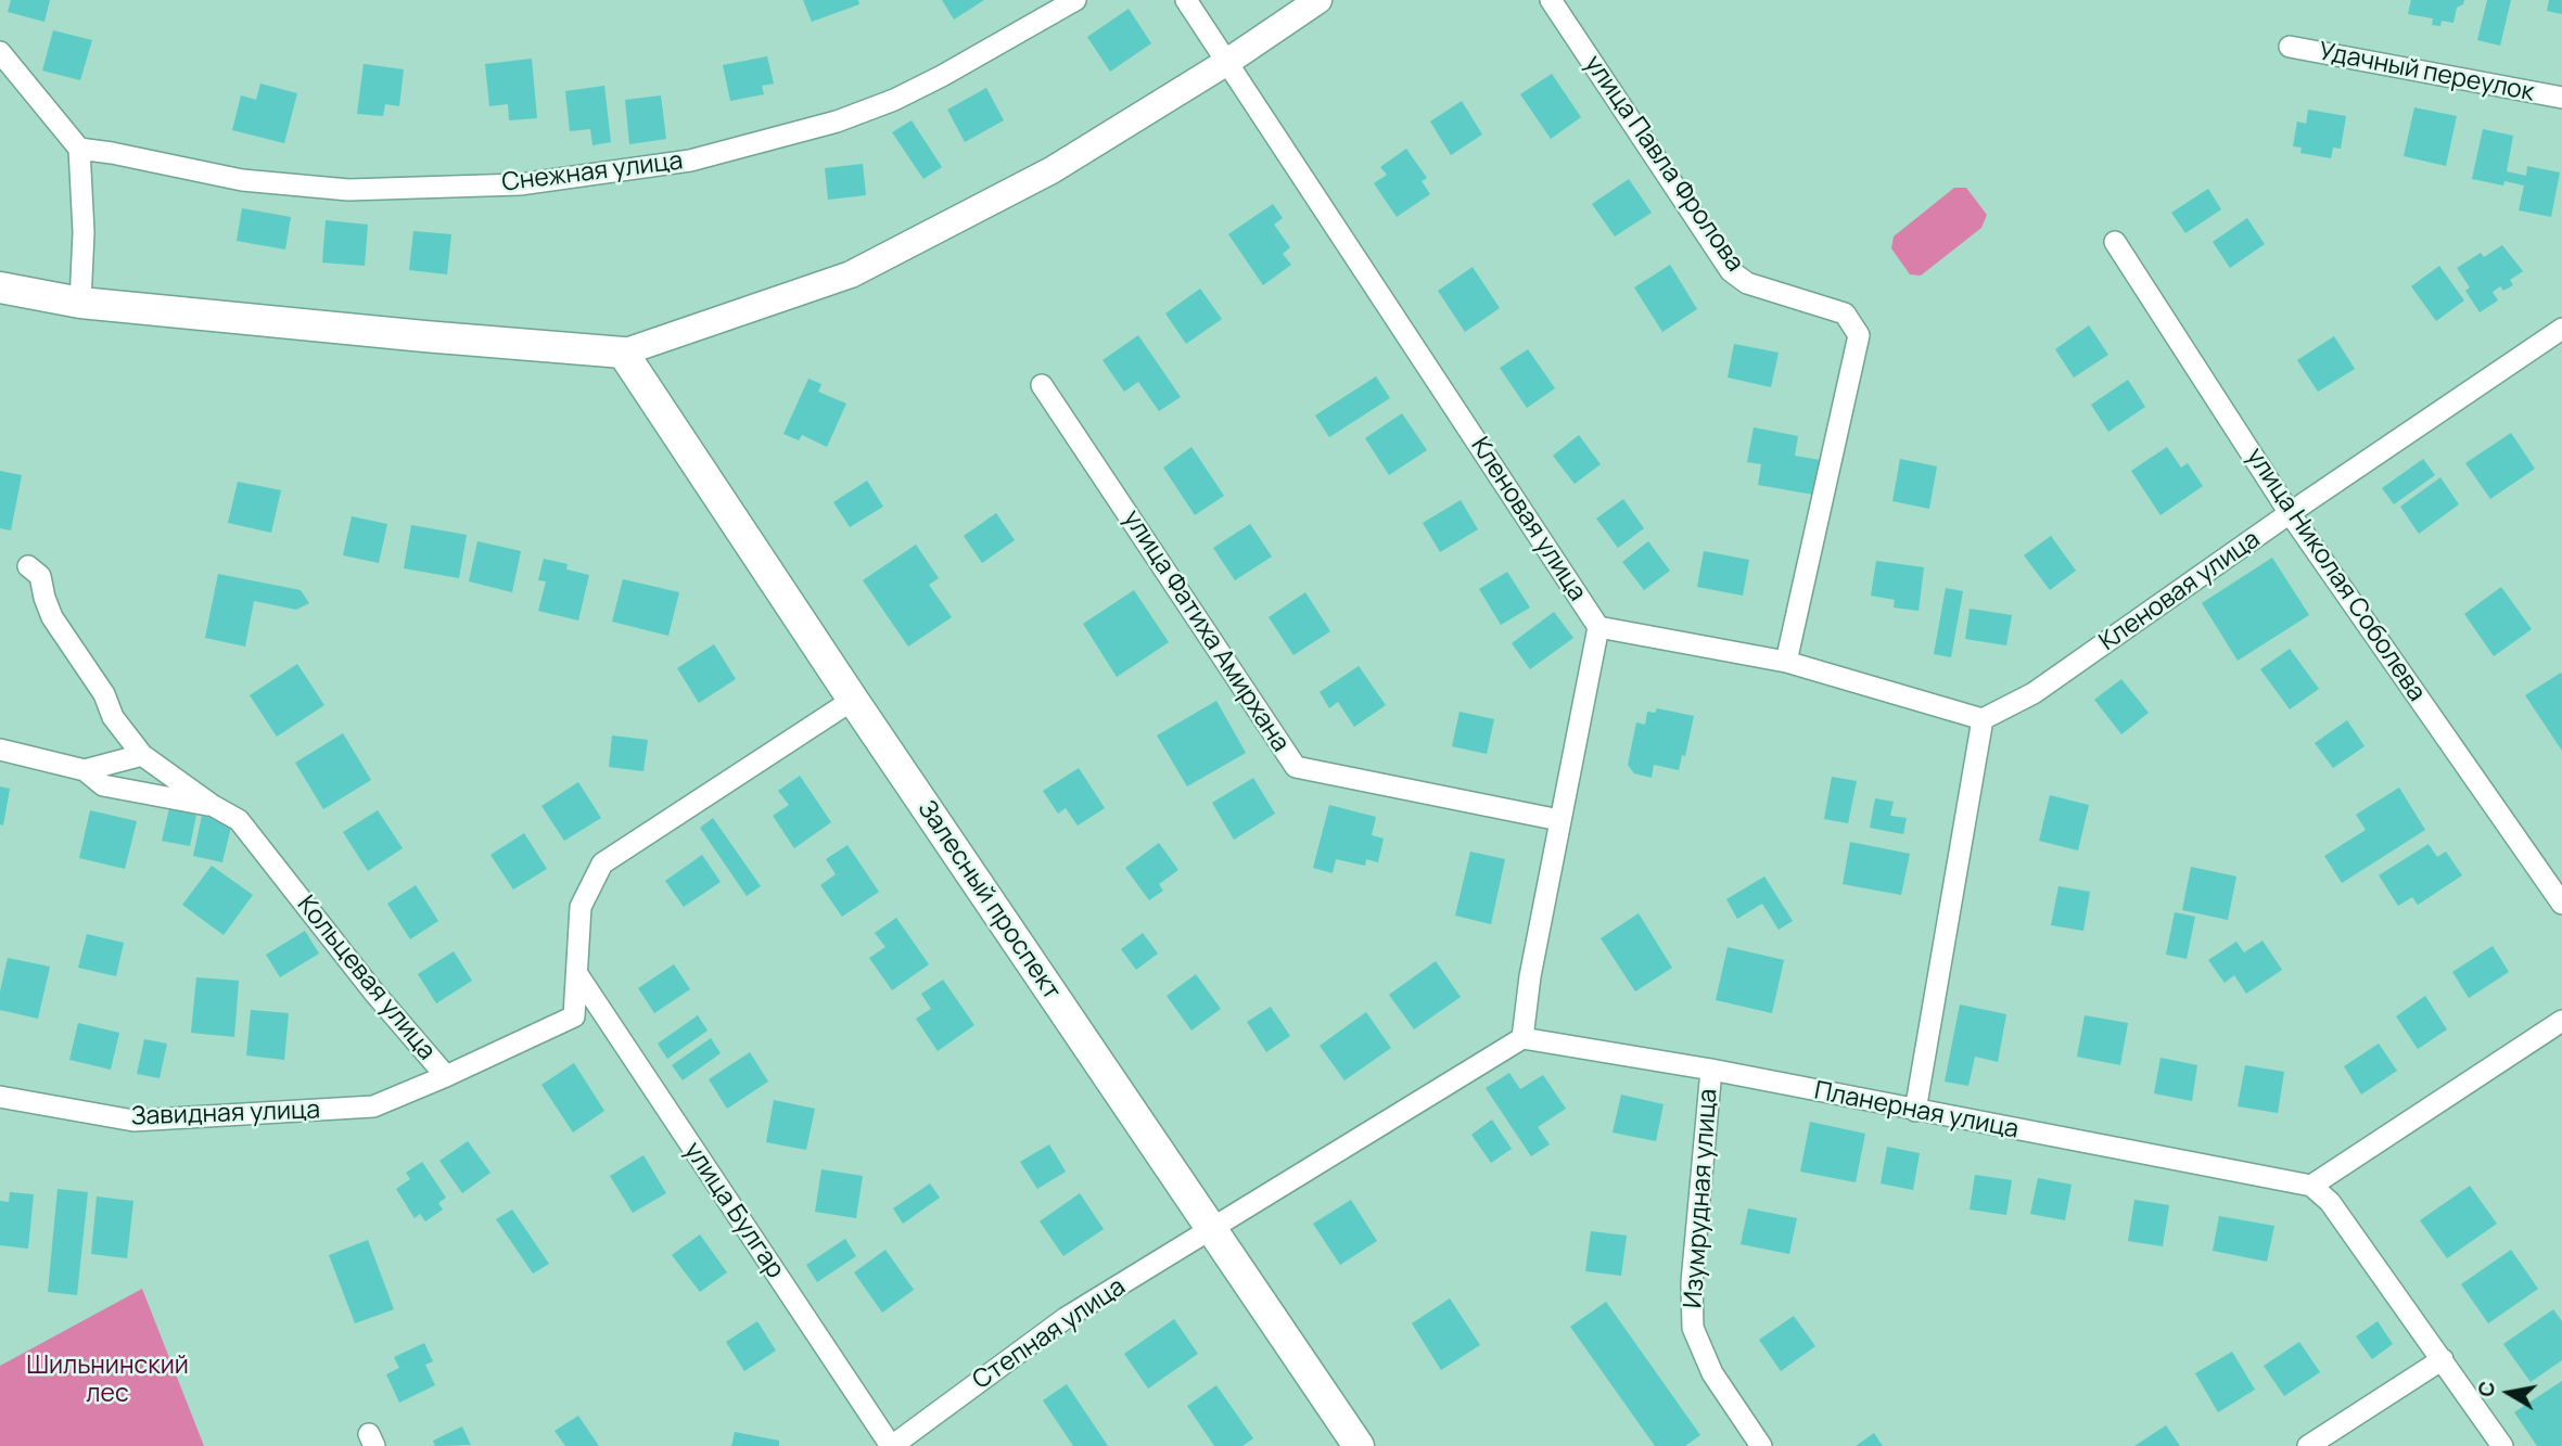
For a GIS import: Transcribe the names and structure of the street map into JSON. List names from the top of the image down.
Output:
{
  "streets": {
    "main road": ["Залесный проспект"],
    "street": [
      "Удачный переулок",
      "улица Павла Фролова",
      "Снежная улица",
      "Кленовая улица",
      "улица Николая Соболева",
      "улица Фатиха Амирхана",
      "Кольцевая улица",
      "Планерная улица",
      "Завидная улица",
      "Изумрудная улица",
      "улица Булгар",
      "Степная улица"
    ]
  },
  "crossings": [
    ["Кленовая улица", "улица Николая Соболева"],
    ["Кленовая улица", "улица Фатиха Амирхана"],
    ["Кленовая улица", "Планерная улица"],
    ["Кленовая улица", "Степная улица"],
    ["Залесный проспект", "Кольцевая улица"],
    ["Залесный проспект", "Степная улица"],
    ["Кольцевая улица", "Завидная улица"],
    ["Кольцевая улица", "улица Булгар"],
    ["Планерная улица", "Изумрудная улица"],
    ["Планерная улица", "Степная улица"],
    ["улица Булгар", "Степная улица"]
  ],
  "parks": ["Шильнинский лес"],
  "north": "left"
}
